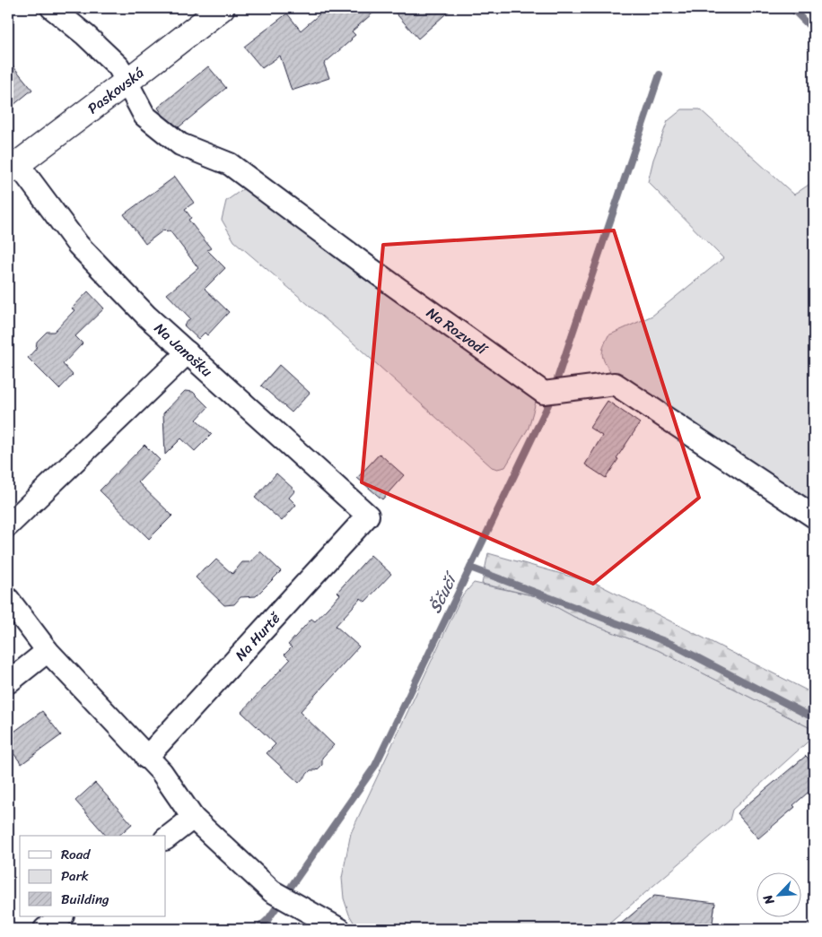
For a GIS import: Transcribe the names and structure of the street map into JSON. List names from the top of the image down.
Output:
{
  "streets": {
    "street": [
      "Paskovská",
      "Na Rozvodí",
      "Na Janošku",
      "Na Hurtě"
    ]
  },
  "crossings": [
    ["Paskovská", "Na Rozvodí"],
    ["Paskovská", "Na Janošku"],
    ["Na Janošku", "Na Hurtě"]
  ],
  "water": ["Ščučí"],
  "legend": ["Road", "Park", "Building"],
  "north": "bottom left"
}
